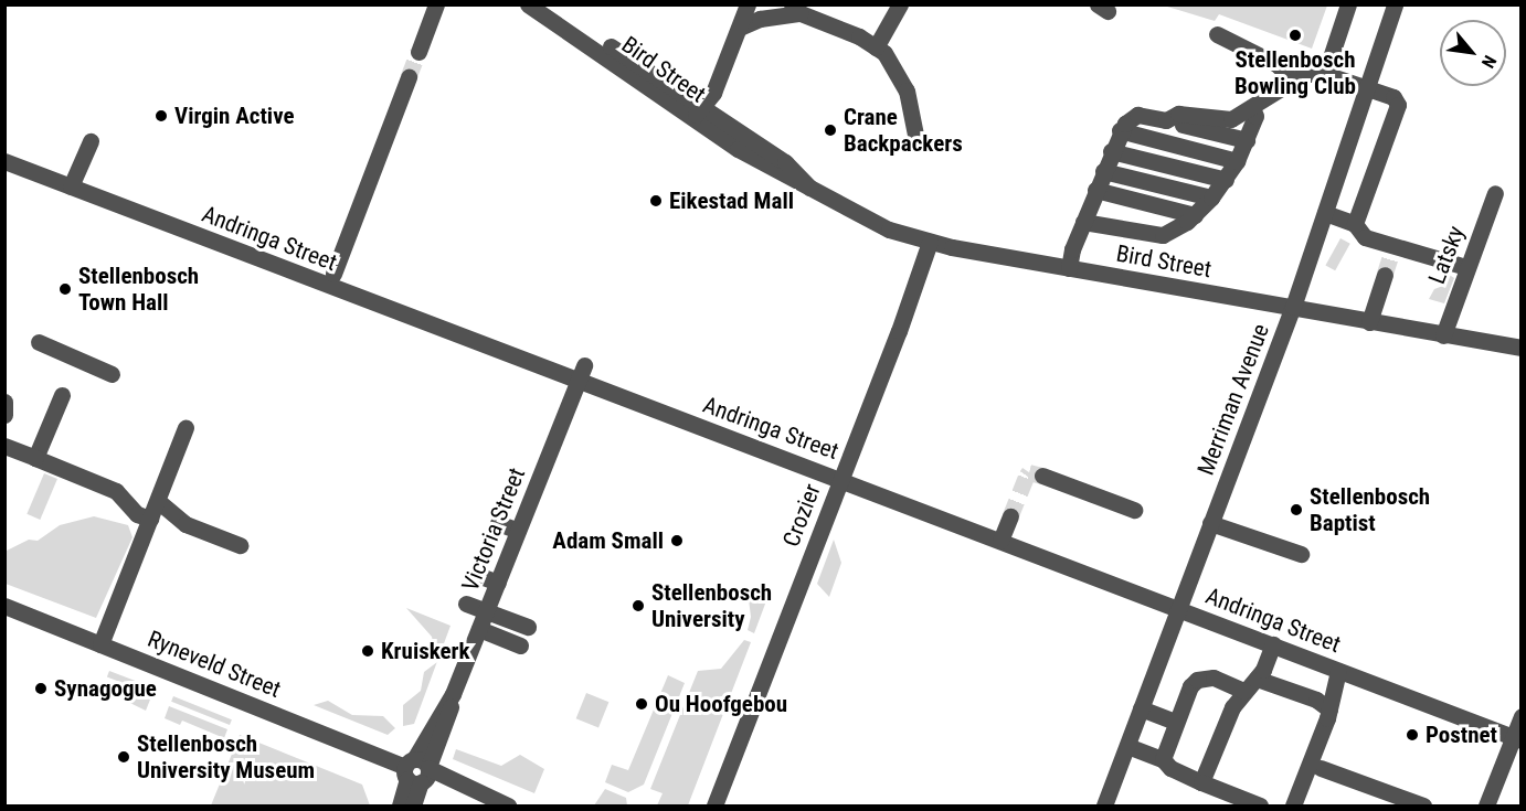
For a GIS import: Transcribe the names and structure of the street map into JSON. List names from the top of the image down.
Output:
{
  "streets": {
    "street": [
      "Bird Street",
      "Andringa Street",
      "Latsky",
      "Merriman Avenue",
      "Crozier",
      "Victoria Street",
      "Ryneveld Street"
    ]
  },
  "crossings": [
    ["Bird Street", "Latsky"],
    ["Bird Street", "Merriman Avenue"],
    ["Bird Street", "Crozier"],
    ["Andringa Street", "Merriman Avenue"],
    ["Andringa Street", "Crozier"],
    ["Andringa Street", "Victoria Street"],
    ["Victoria Street", "Ryneveld Street"]
  ],
  "places": [
    "Stellenbosch Bowling Club",
    "Virgin Active",
    "Crane Backpackers",
    "Eikestad Mall",
    "Stellenbosch Town Hall",
    "Stellenbosch Baptist",
    "Adam Small",
    "Stellenbosch University",
    "Kruiskerk",
    "Synagogue",
    "Ou Hoofgebou",
    "Postnet",
    "Stellenbosch University Museum"
  ],
  "north": "bottom right"
}
